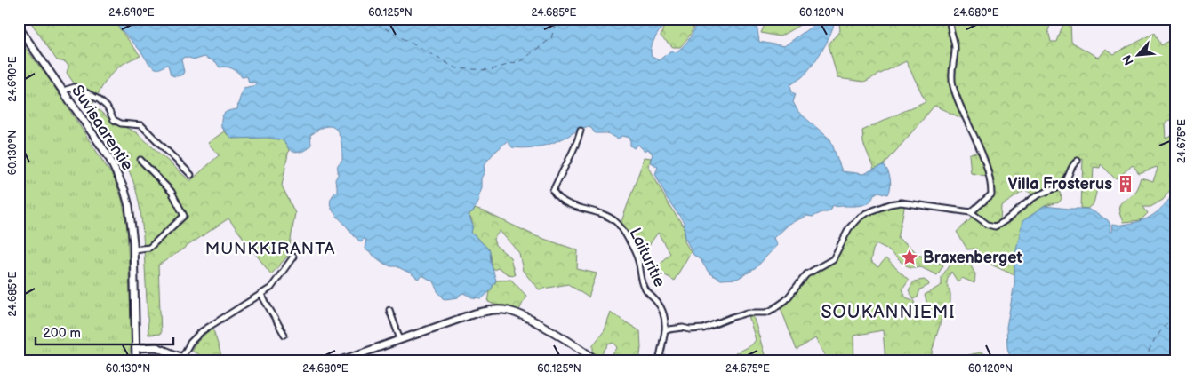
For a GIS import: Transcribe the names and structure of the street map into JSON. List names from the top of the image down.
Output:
{
  "streets": {
    "street": ["Suvisaarentie", "Laituritie"]
  },
  "districts": ["MUNKKIRANTA", "SOUKANNIEMI"],
  "places": {
    "building": ["Villa Frosterus"],
    "place": ["Braxenberget"]
  },
  "scale_bar": "200 m",
  "north": "bottom left",
  "coordinates": [
    "24.690°E",
    "60.125°N",
    "24.685°E",
    "60.120°N",
    "24.680°E",
    "24.675°E",
    "60.130°N"
  ]
}
